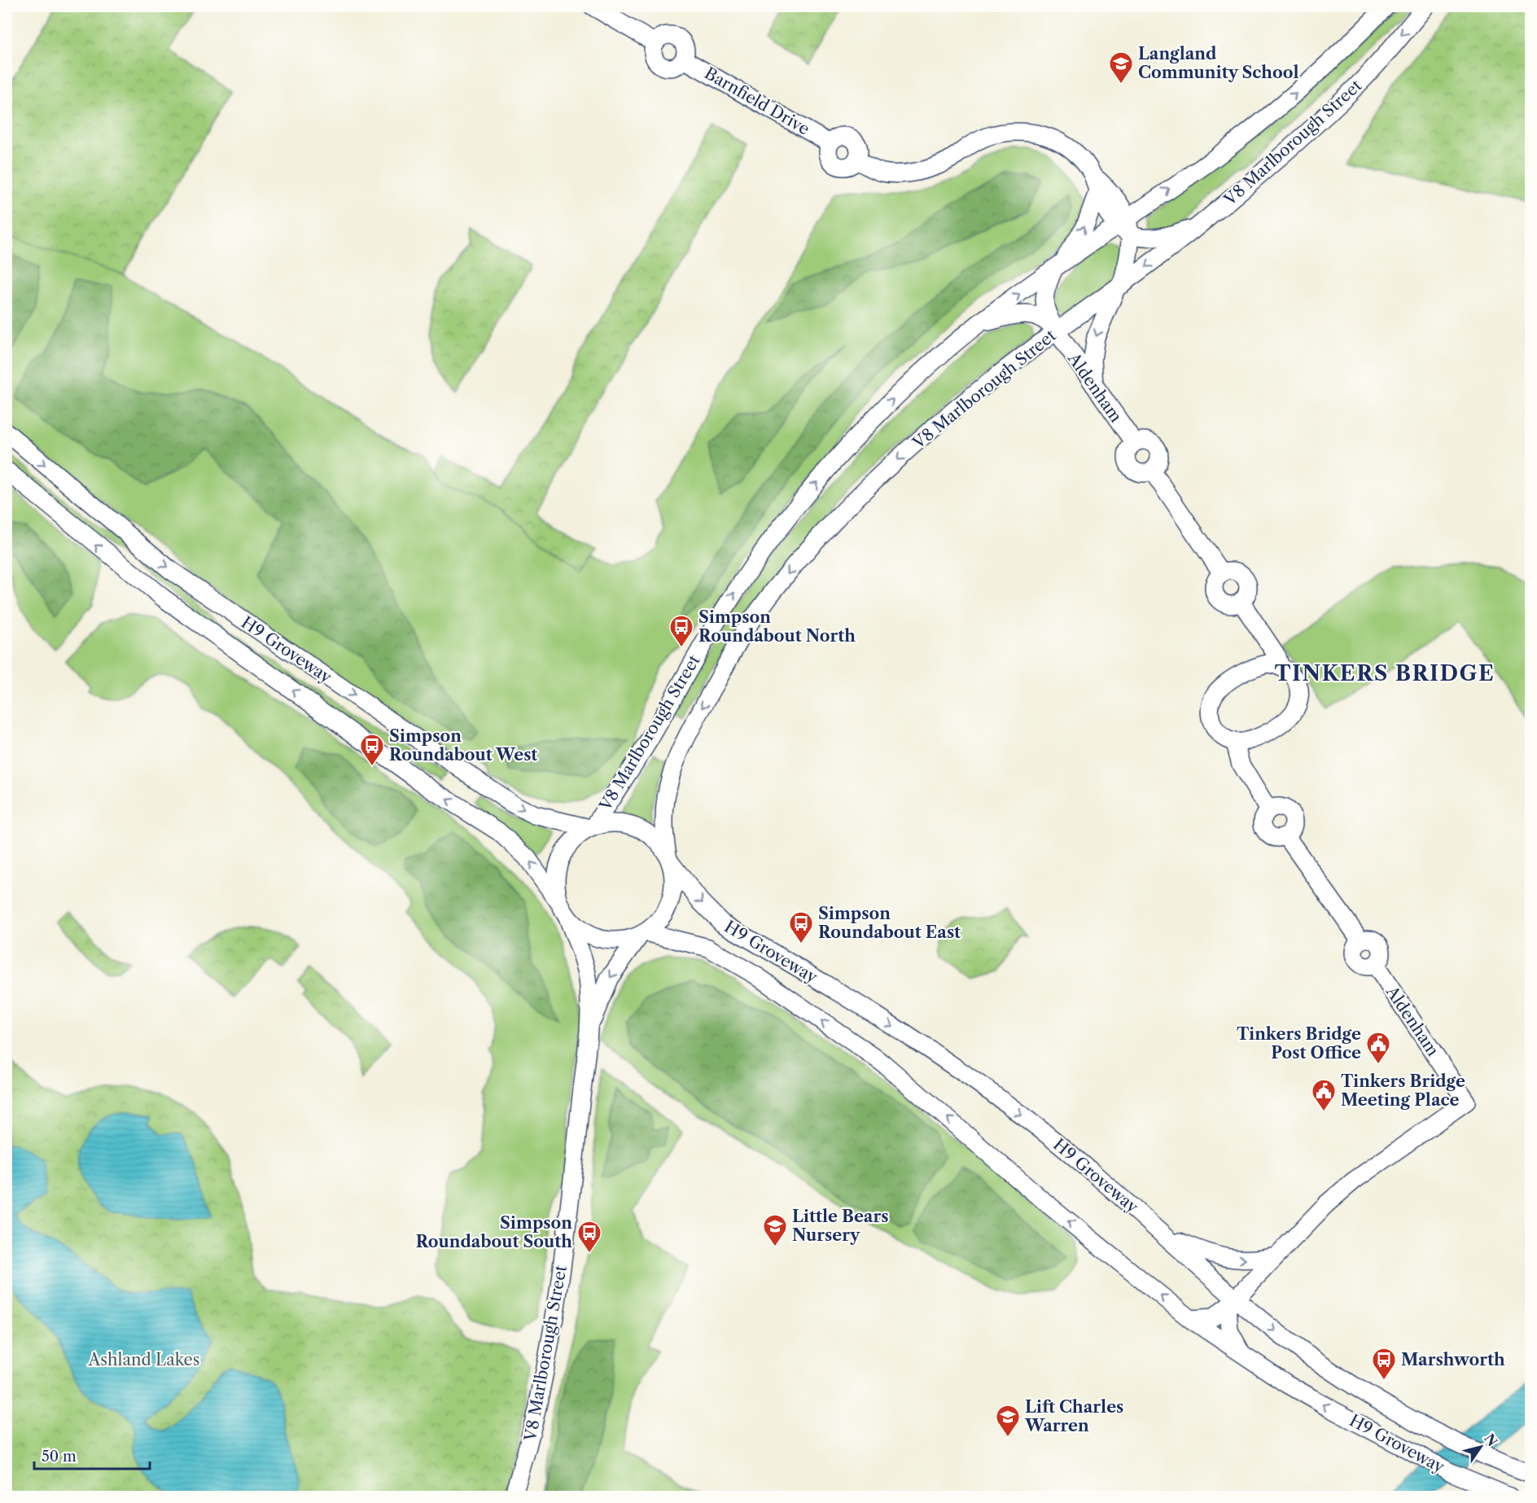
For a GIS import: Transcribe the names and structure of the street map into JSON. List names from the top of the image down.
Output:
{
  "streets": {
    "street": [
      "Barnfield Drive",
      "V8 Marlborough Street",
      "Aldenham",
      "H9 Groveway"
    ]
  },
  "crossings": [
    ["V8 Marlborough Street", "Aldenham"],
    ["V8 Marlborough Street", "H9 Groveway"]
  ],
  "districts": ["TINKERS BRIDGE"],
  "parks": ["Ashland Lakes"],
  "places": {
    "school or university": ["Langland Community School", "Little Bears Nursery", "Lift Charles Warren"],
    "bus stop": [
      "Simpson Roundabout North",
      "Simpson Roundabout West",
      "Simpson Roundabout East",
      "Simpson Roundabout South",
      "Marshworth"
    ],
    "public building": ["Tinkers Bridge Post Office", "Tinkers Bridge Meeting Place"]
  },
  "scale_bar": "50 m",
  "north": "top right"
}
